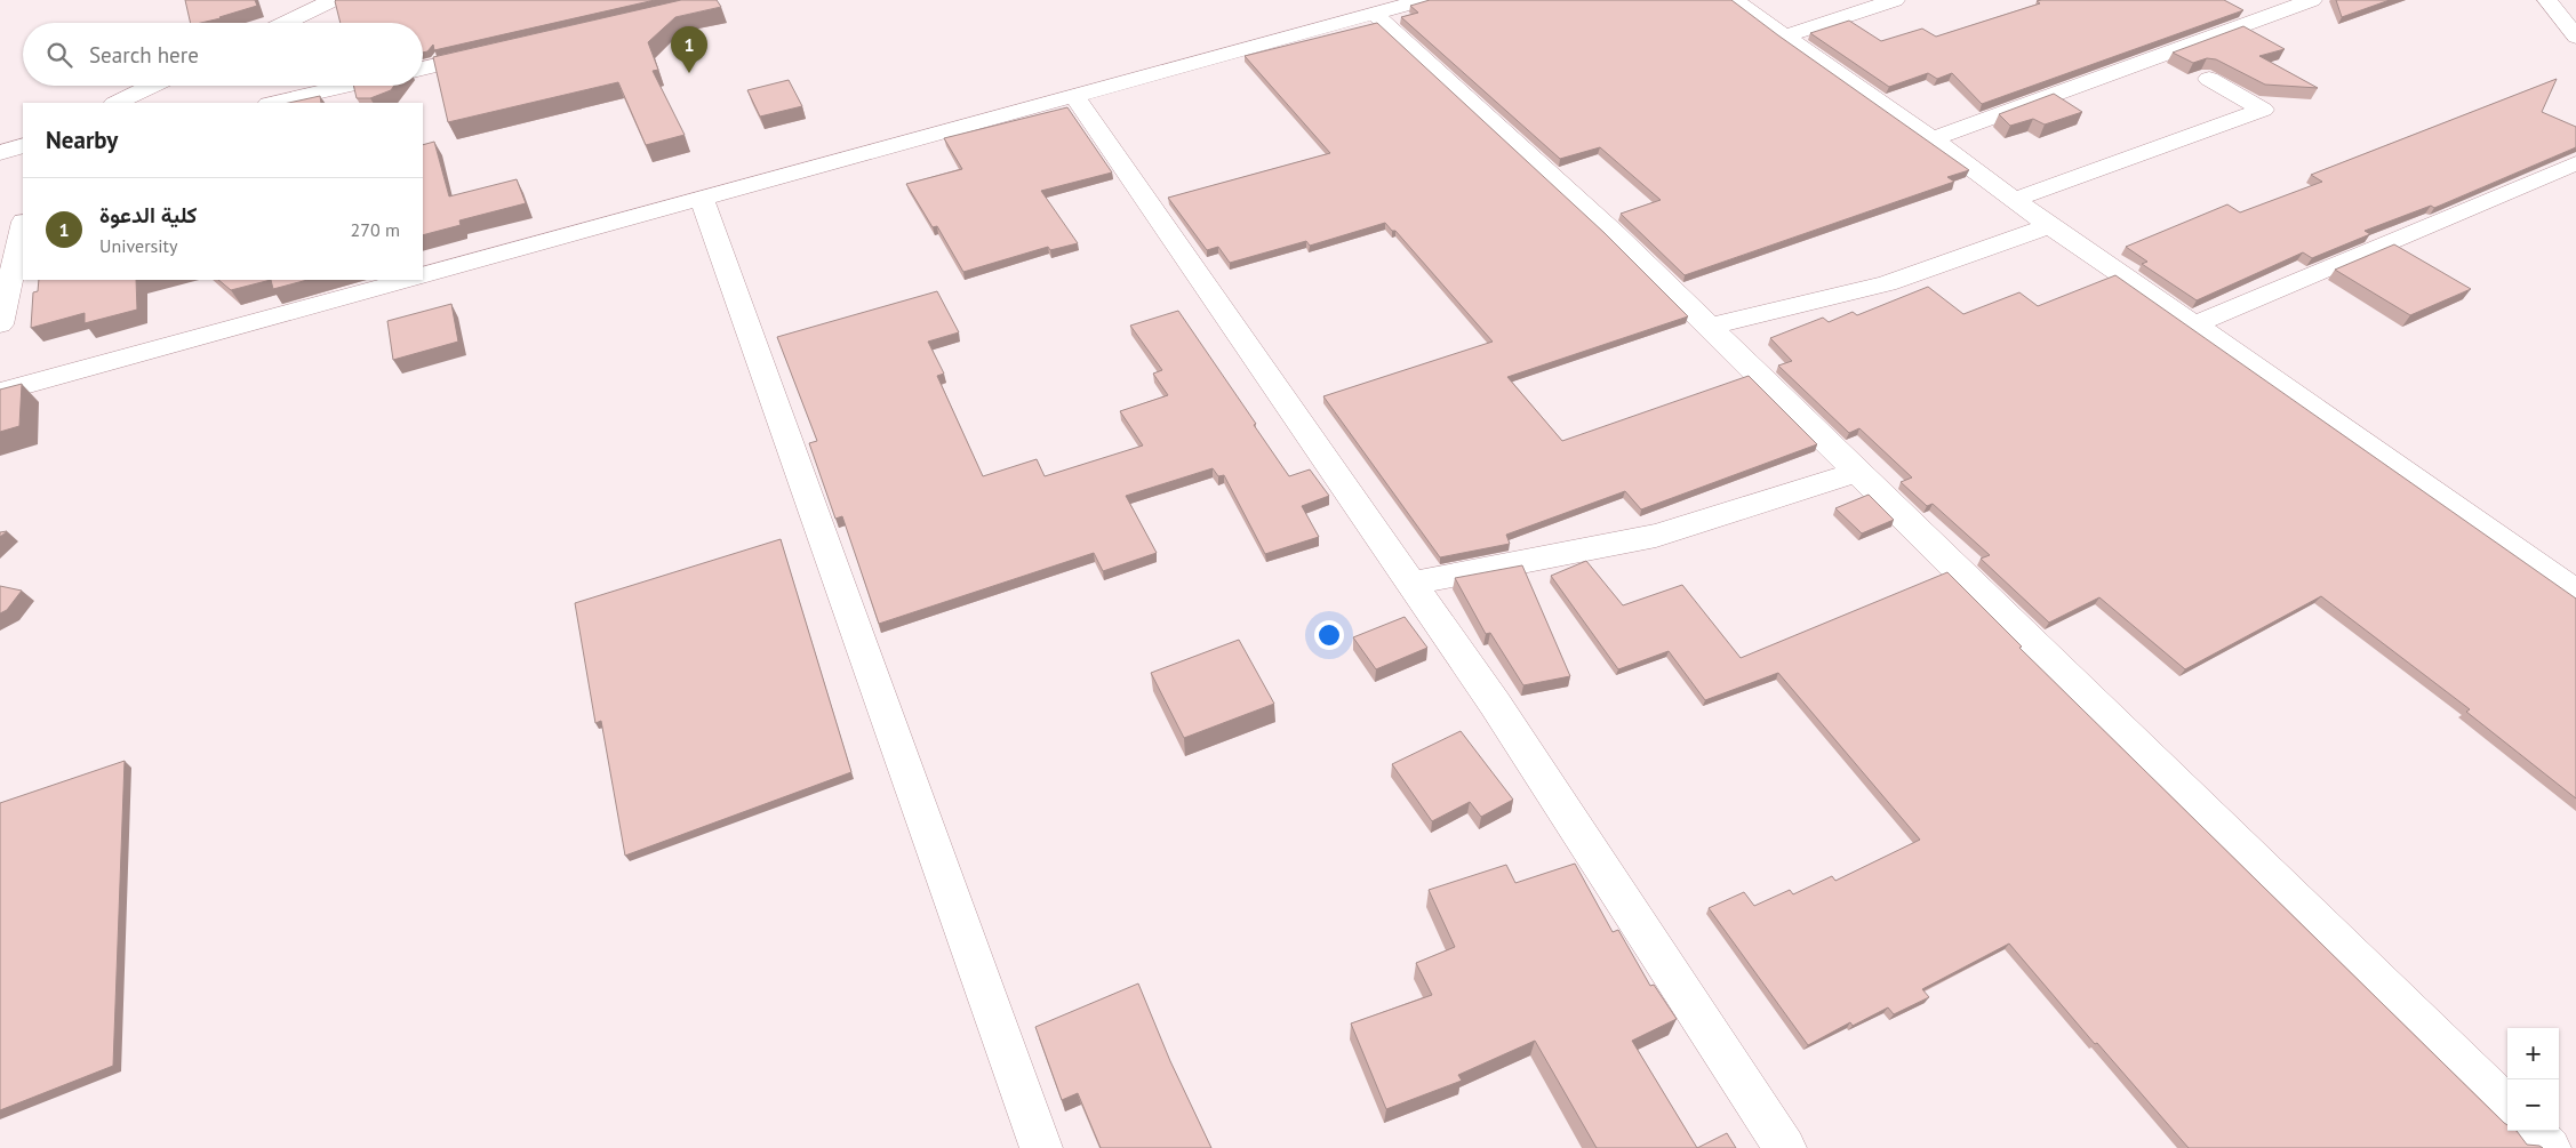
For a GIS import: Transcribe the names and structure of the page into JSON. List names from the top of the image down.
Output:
{
  "page": {
    "search": "Search here",
    "pins": "1",
    "heading": "Nearby",
    "list": [
      {
        "mark": "1",
        "name": "كلية الدعوة",
        "note": "University",
        "value": "270 m"
      }
    ],
    "map_buttons": ["+", "−"]
  }
}
